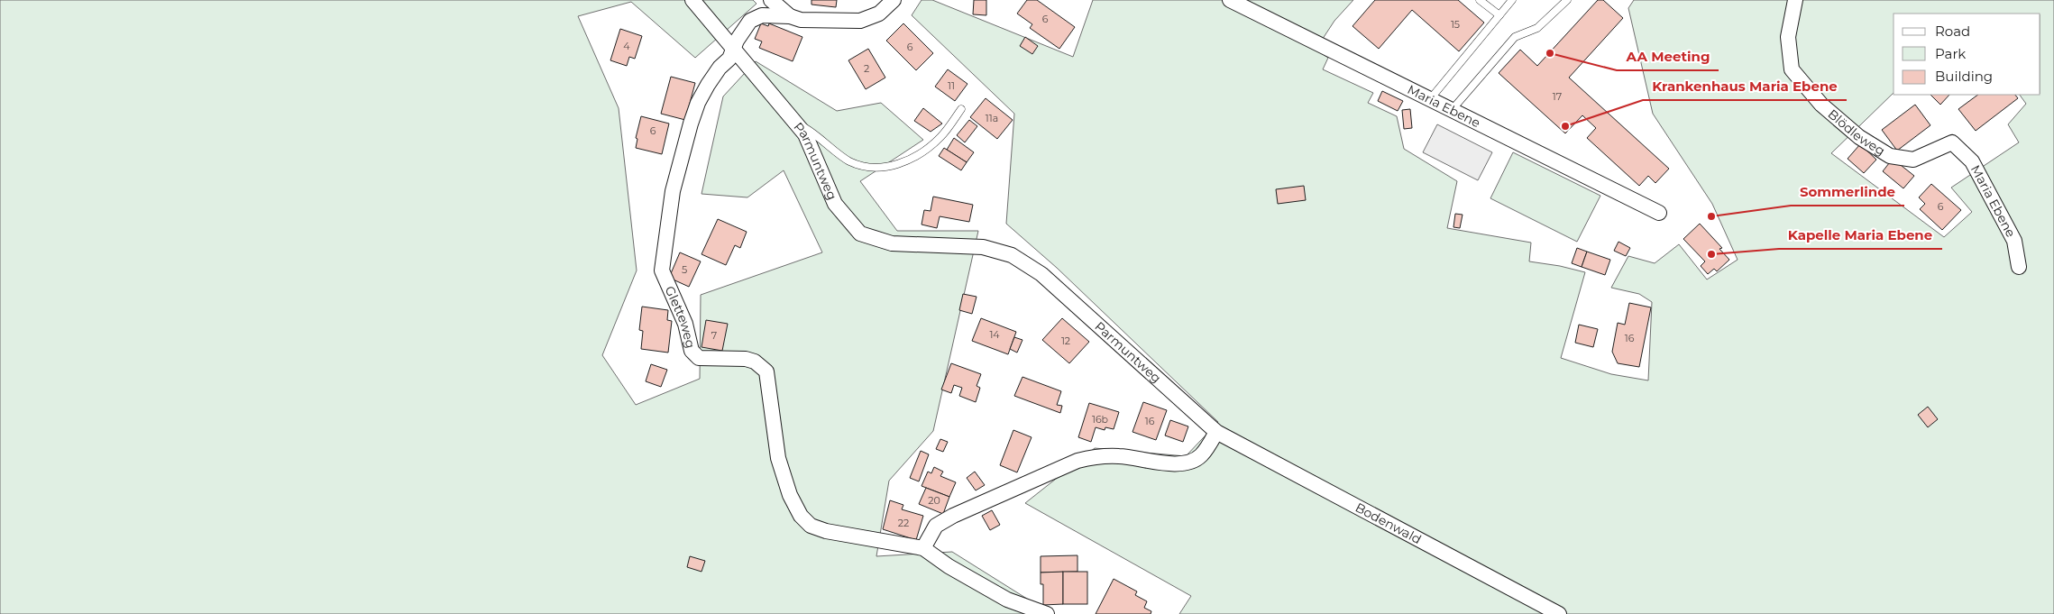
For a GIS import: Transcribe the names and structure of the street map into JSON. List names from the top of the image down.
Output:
{
  "streets": {
    "street": [
      "Maria Ebene",
      "Blödleweg",
      "Parmuntweg",
      "Gletteweg",
      "Bodenwald"
    ]
  },
  "crossings": [
    ["Maria Ebene", "Blödleweg"],
    ["Parmuntweg", "Gletteweg"],
    ["Parmuntweg", "Bodenwald"]
  ],
  "places": [
    "AA Meeting",
    "Krankenhaus Maria Ebene",
    "Sommerlinde",
    "Kapelle Maria Ebene"
  ],
  "house_numbers": [
    "6",
    "15",
    "4",
    "6",
    "2",
    "11",
    "17",
    "11a",
    "6",
    "6",
    "5",
    "14",
    "7",
    "16",
    "12",
    "16b",
    "16",
    "20",
    "22"
  ],
  "legend": ["Road", "Park", "Building"]
}
